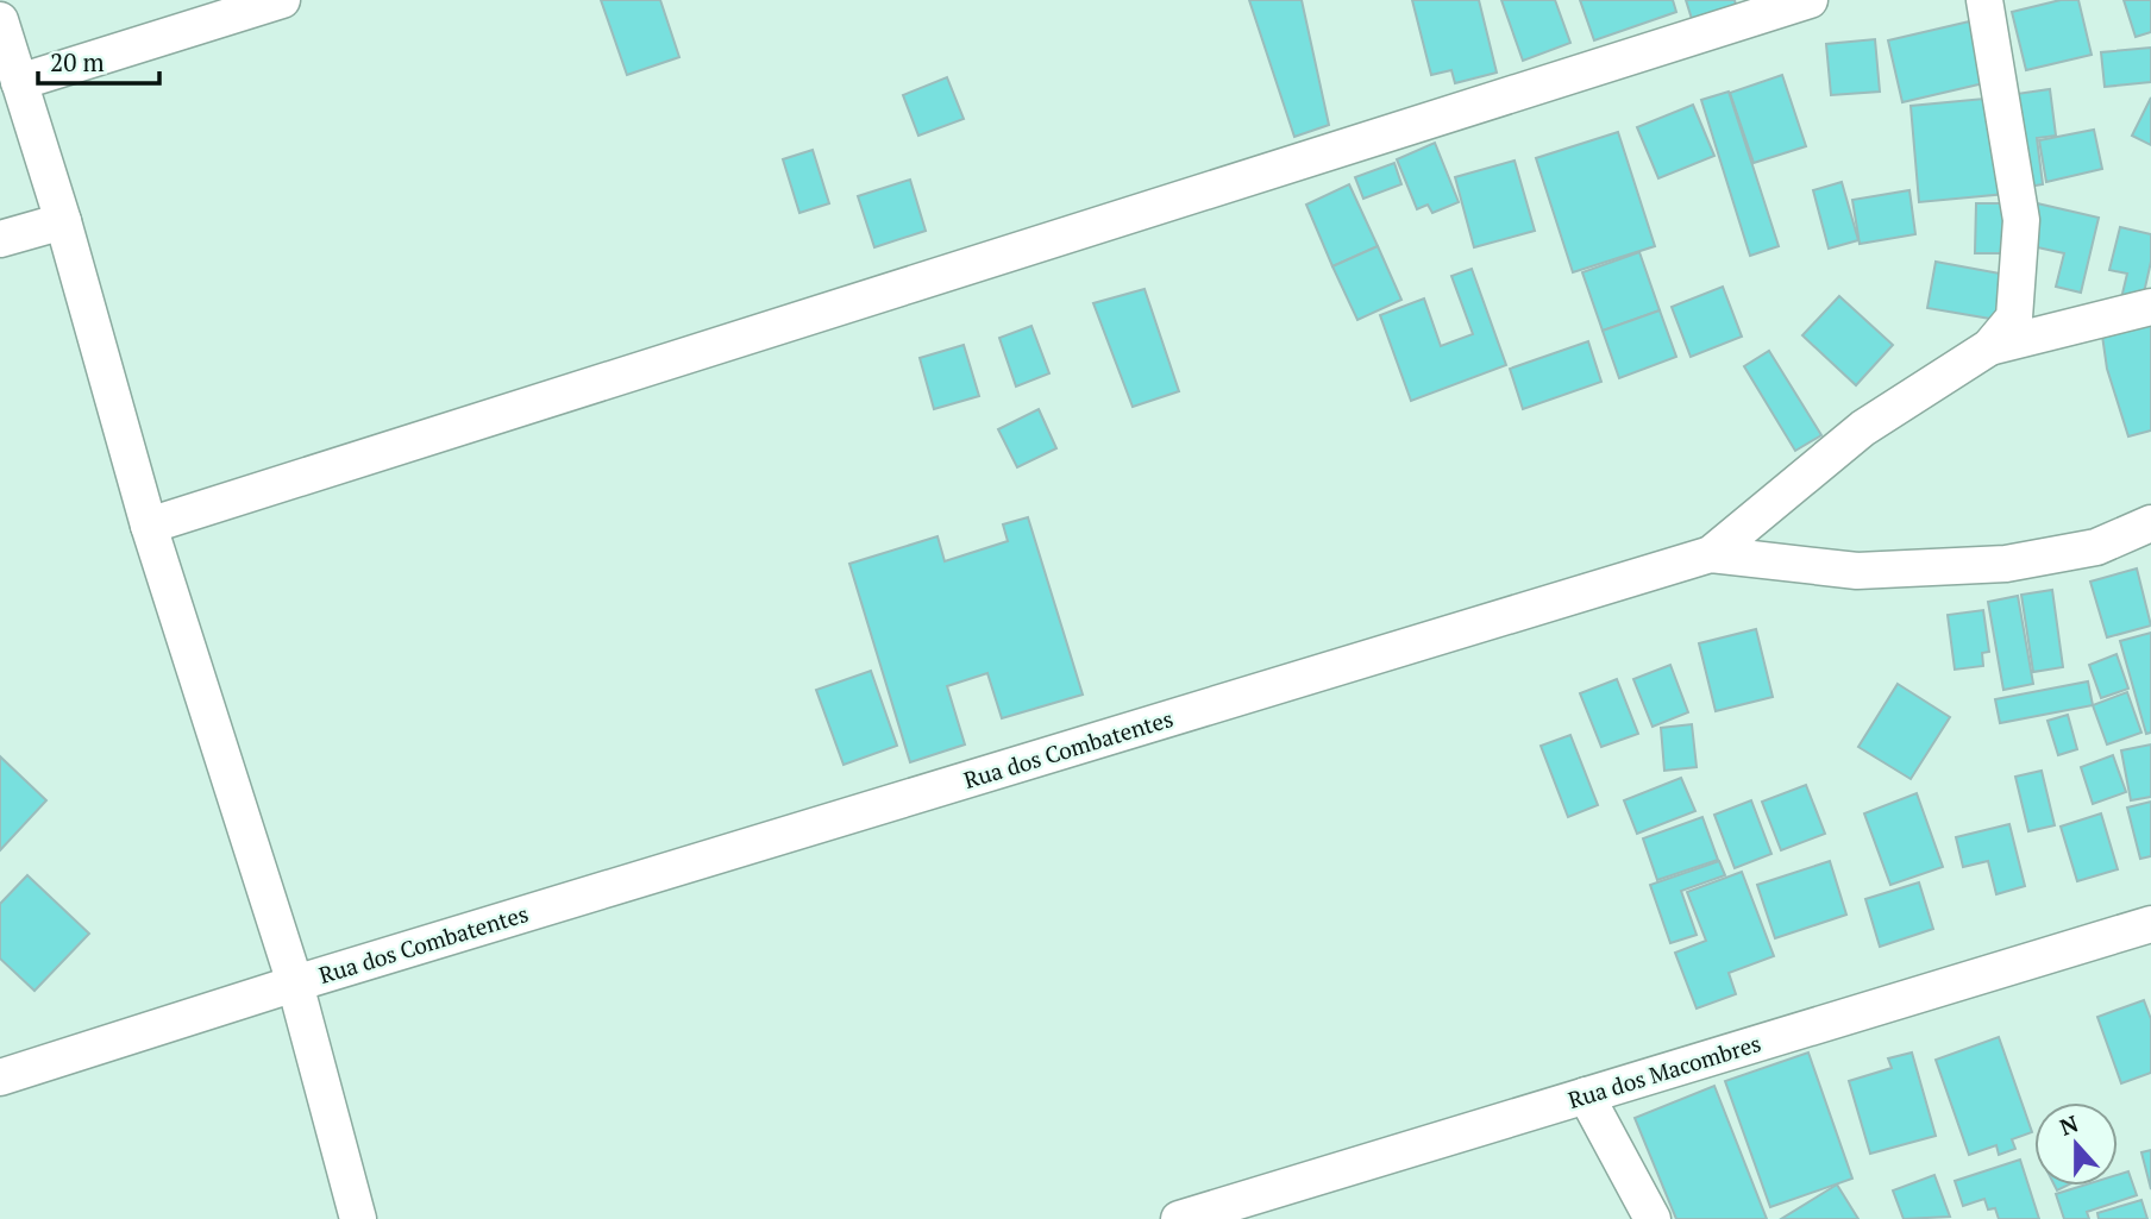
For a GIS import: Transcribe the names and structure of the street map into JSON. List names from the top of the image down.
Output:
{
  "streets": {
    "street": ["Rua dos Combatentes", "Rua dos Macombres"]
  },
  "scale_bar": "20 m",
  "north": "top"
}
